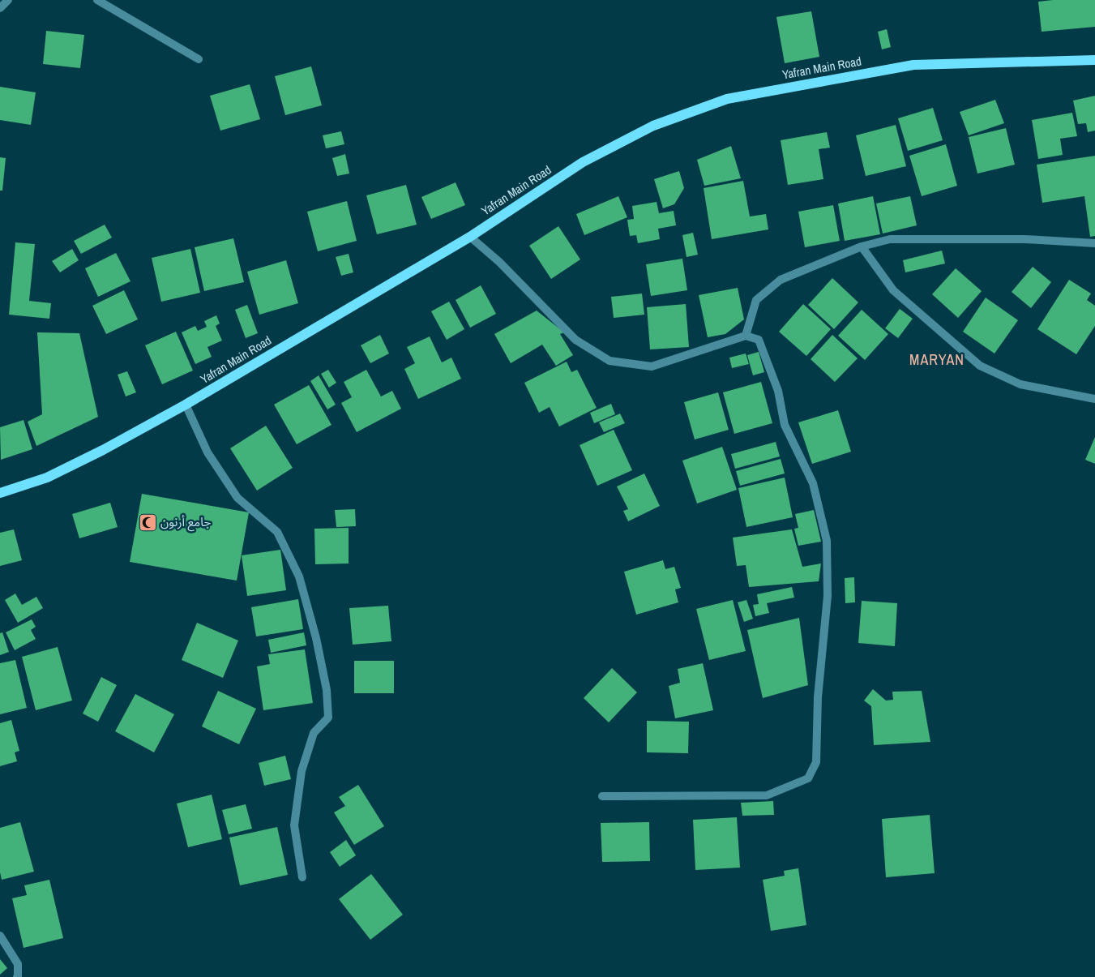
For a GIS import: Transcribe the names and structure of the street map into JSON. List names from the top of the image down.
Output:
{
  "streets": {
    "main road": ["Yafran Main Road"]
  },
  "districts": ["MARYAN"],
  "places": {
    "mosque": ["جامع أرنون"]
  }
}
